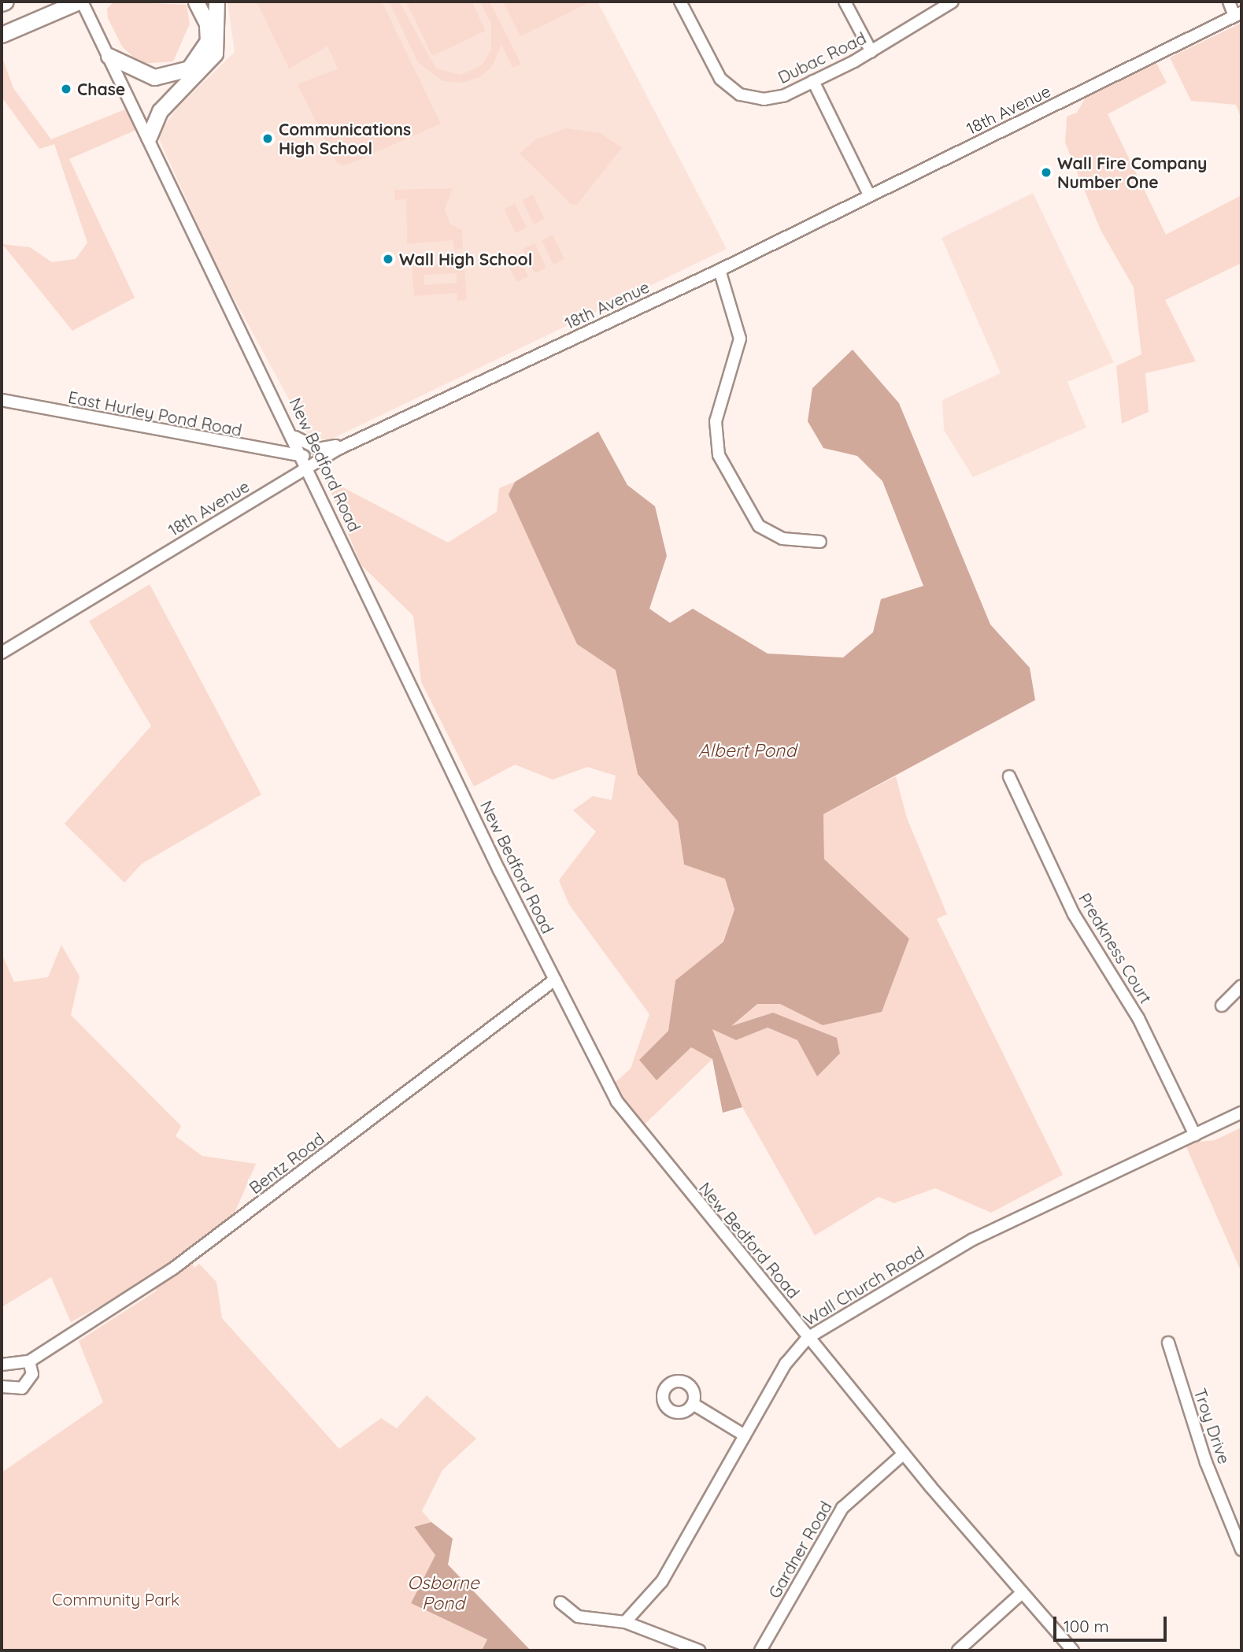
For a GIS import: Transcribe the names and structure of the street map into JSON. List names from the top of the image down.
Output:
{
  "streets": {
    "street": [
      "Dubac Road",
      "18th Avenue",
      "East Hurley Pond Road",
      "New Bedford Road",
      "Preakness Court",
      "Bentz Road",
      "Wall Church Road",
      "Troy Drive",
      "Gardner Road"
    ]
  },
  "crossings": [
    ["18th Avenue", "East Hurley Pond Road"],
    ["18th Avenue", "New Bedford Road"],
    ["East Hurley Pond Road", "New Bedford Road"],
    ["New Bedford Road", "Bentz Road"],
    ["New Bedford Road", "Wall Church Road"],
    ["New Bedford Road", "Gardner Road"],
    ["Preakness Court", "Wall Church Road"]
  ],
  "water": ["Albert Pond", "Osborne Pond"],
  "parks": ["Community Park"],
  "places": [
    "Chase",
    "Communications High School",
    "Wall Fire Company Number One",
    "Wall High School"
  ],
  "scale_bar": "100 m"
}
